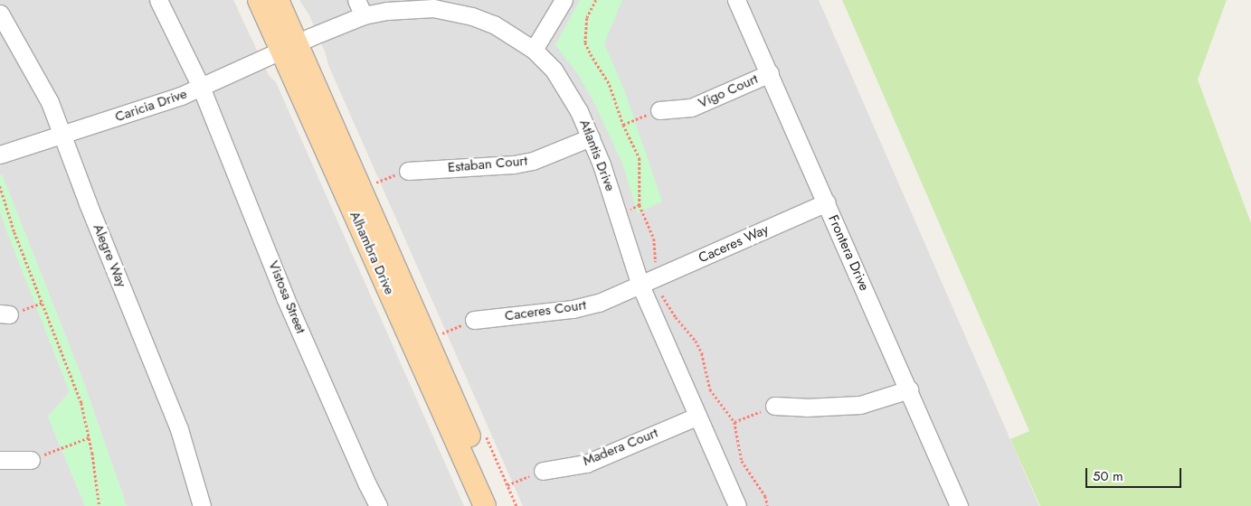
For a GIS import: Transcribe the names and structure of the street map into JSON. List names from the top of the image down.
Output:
{
  "streets": {
    "main road": ["Alhambra Drive"],
    "street": [
      "Vigo Court",
      "Caricia Drive",
      "Atlantis Drive",
      "Estaban Court",
      "Caceres Way",
      "Frontera Drive",
      "Alegre Way",
      "Vistosa Street",
      "Caceres Court",
      "Madera Court"
    ]
  },
  "crossings": [
    ["Vigo Court", "Frontera Drive"],
    ["Caricia Drive", "Atlantis Drive"],
    ["Caricia Drive", "Alhambra Drive"],
    ["Caricia Drive", "Alegre Way"],
    ["Caricia Drive", "Vistosa Street"],
    ["Atlantis Drive", "Estaban Court"],
    ["Atlantis Drive", "Caceres Way"],
    ["Atlantis Drive", "Alhambra Drive"],
    ["Atlantis Drive", "Caceres Court"],
    ["Atlantis Drive", "Madera Court"],
    ["Caceres Way", "Frontera Drive"],
    ["Caceres Way", "Caceres Court"]
  ],
  "scale_bar": "50 m"
}
